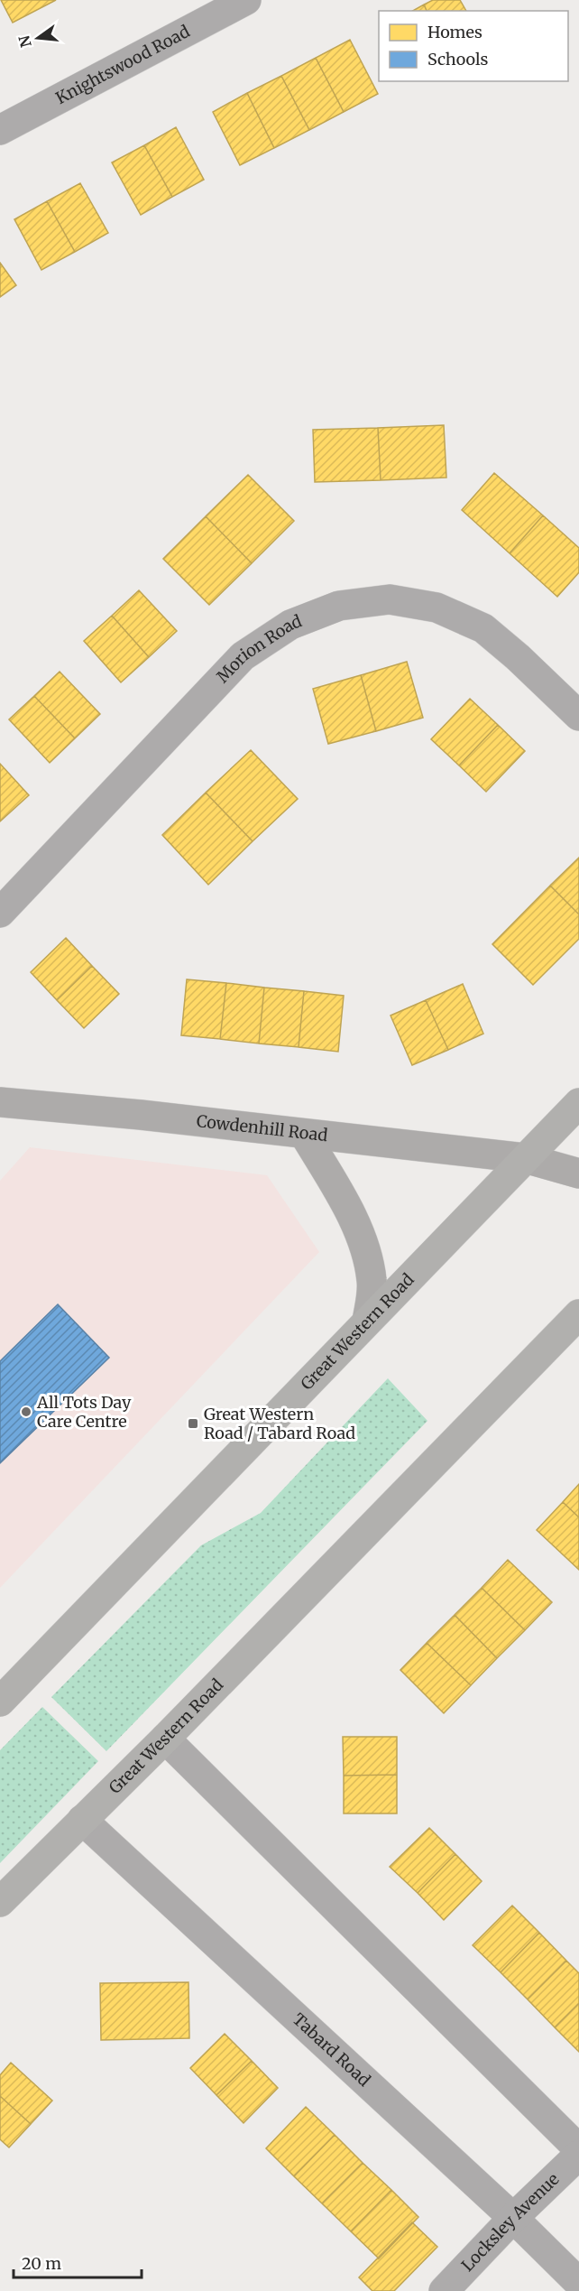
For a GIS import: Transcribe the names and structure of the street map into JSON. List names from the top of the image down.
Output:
{
  "streets": {
    "main road": ["Great Western Road"],
    "street": [
      "Knightswood Road",
      "Morion Road",
      "Cowdenhill Road",
      "Tabard Road",
      "Locksley Avenue"
    ]
  },
  "crossings": [
    ["Cowdenhill Road", "Great Western Road"],
    ["Great Western Road", "Tabard Road"],
    ["Tabard Road", "Locksley Avenue"]
  ],
  "places": {
    "other": ["All Tots Day Care Centre"],
    "transit": ["Great Western Road / Tabard Road"]
  },
  "legend": ["Homes", "Schools"],
  "scale_bar": "20 m",
  "north": "left"
}
